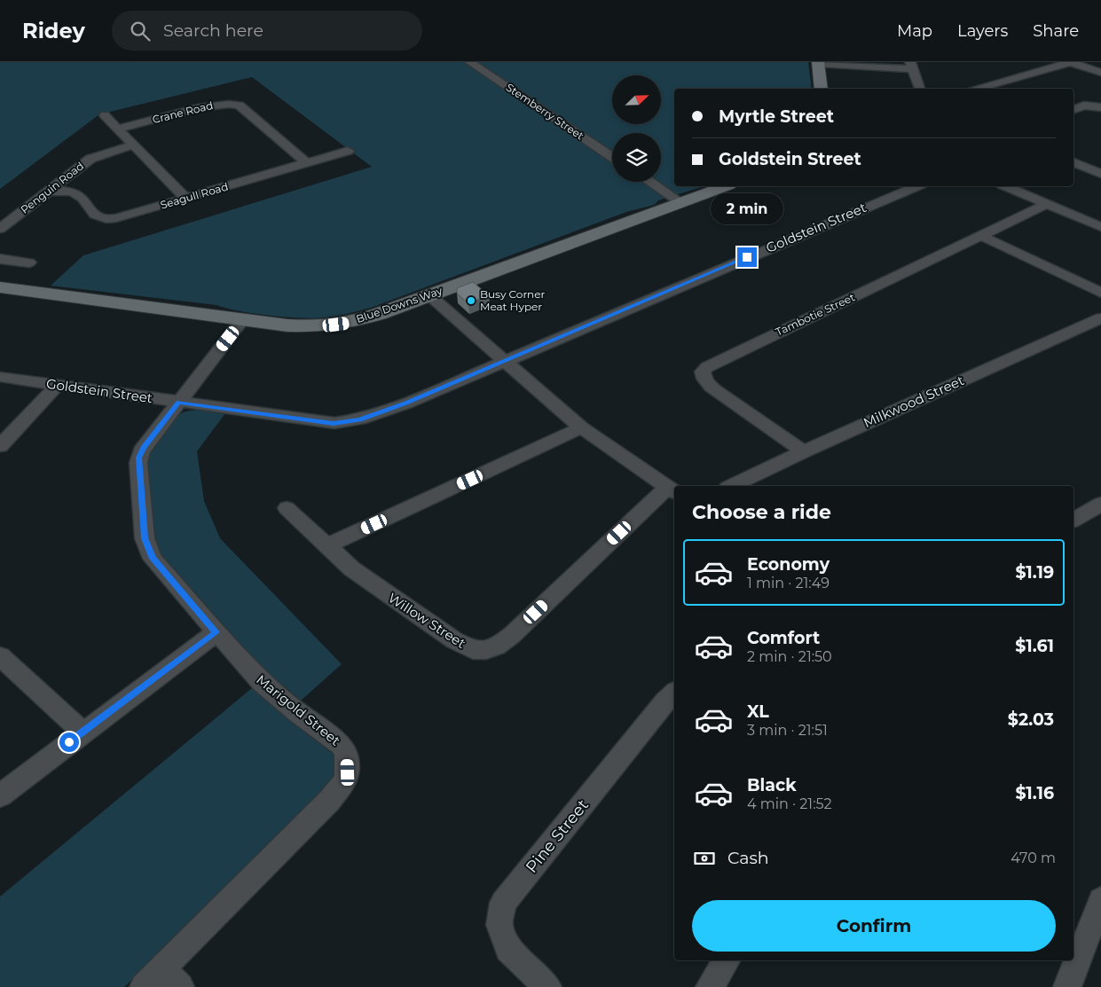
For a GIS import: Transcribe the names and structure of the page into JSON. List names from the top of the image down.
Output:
{
  "streets": {
    "street": [
      "Stemberry Street",
      "Crane Road",
      "Penguin Road",
      "Seagull Road",
      "Goldstein Street",
      "Blue Downs Way",
      "Tambotie Street",
      "Milkwood Street",
      "Willow Street",
      "Marigold Street",
      "Pine Street"
    ]
  },
  "crossings": [
    ["Crane Road", "Seagull Road"],
    ["Penguin Road", "Seagull Road"],
    ["Goldstein Street", "Marigold Street"],
    ["Blue Downs Way", "Marigold Street"],
    ["Tambotie Street", "Milkwood Street"]
  ],
  "places": ["Busy Corner Meat Hyper"],
  "north": "top right",
  "page": {
    "header": "Ridey",
    "search": "Search here",
    "nav": ["Map", "Layers", "Share"],
    "banner": ["Myrtle Street", "Goldstein Street"],
    "bubble": "2 min",
    "heading": "Choose a ride",
    "list": [
      {
        "name": "Economy",
        "note": "1 min · 21:49",
        "value": "$1.19"
      },
      {
        "name": "Comfort",
        "note": "2 min · 21:50",
        "value": "$1.61"
      },
      {
        "name": "XL",
        "note": "3 min · 21:51",
        "value": "$2.03"
      },
      {
        "name": "Black",
        "note": "4 min · 21:52",
        "value": "$1.16"
      }
    ],
    "pay": ["Cash", "470 m"],
    "buttons": "Confirm"
  }
}
